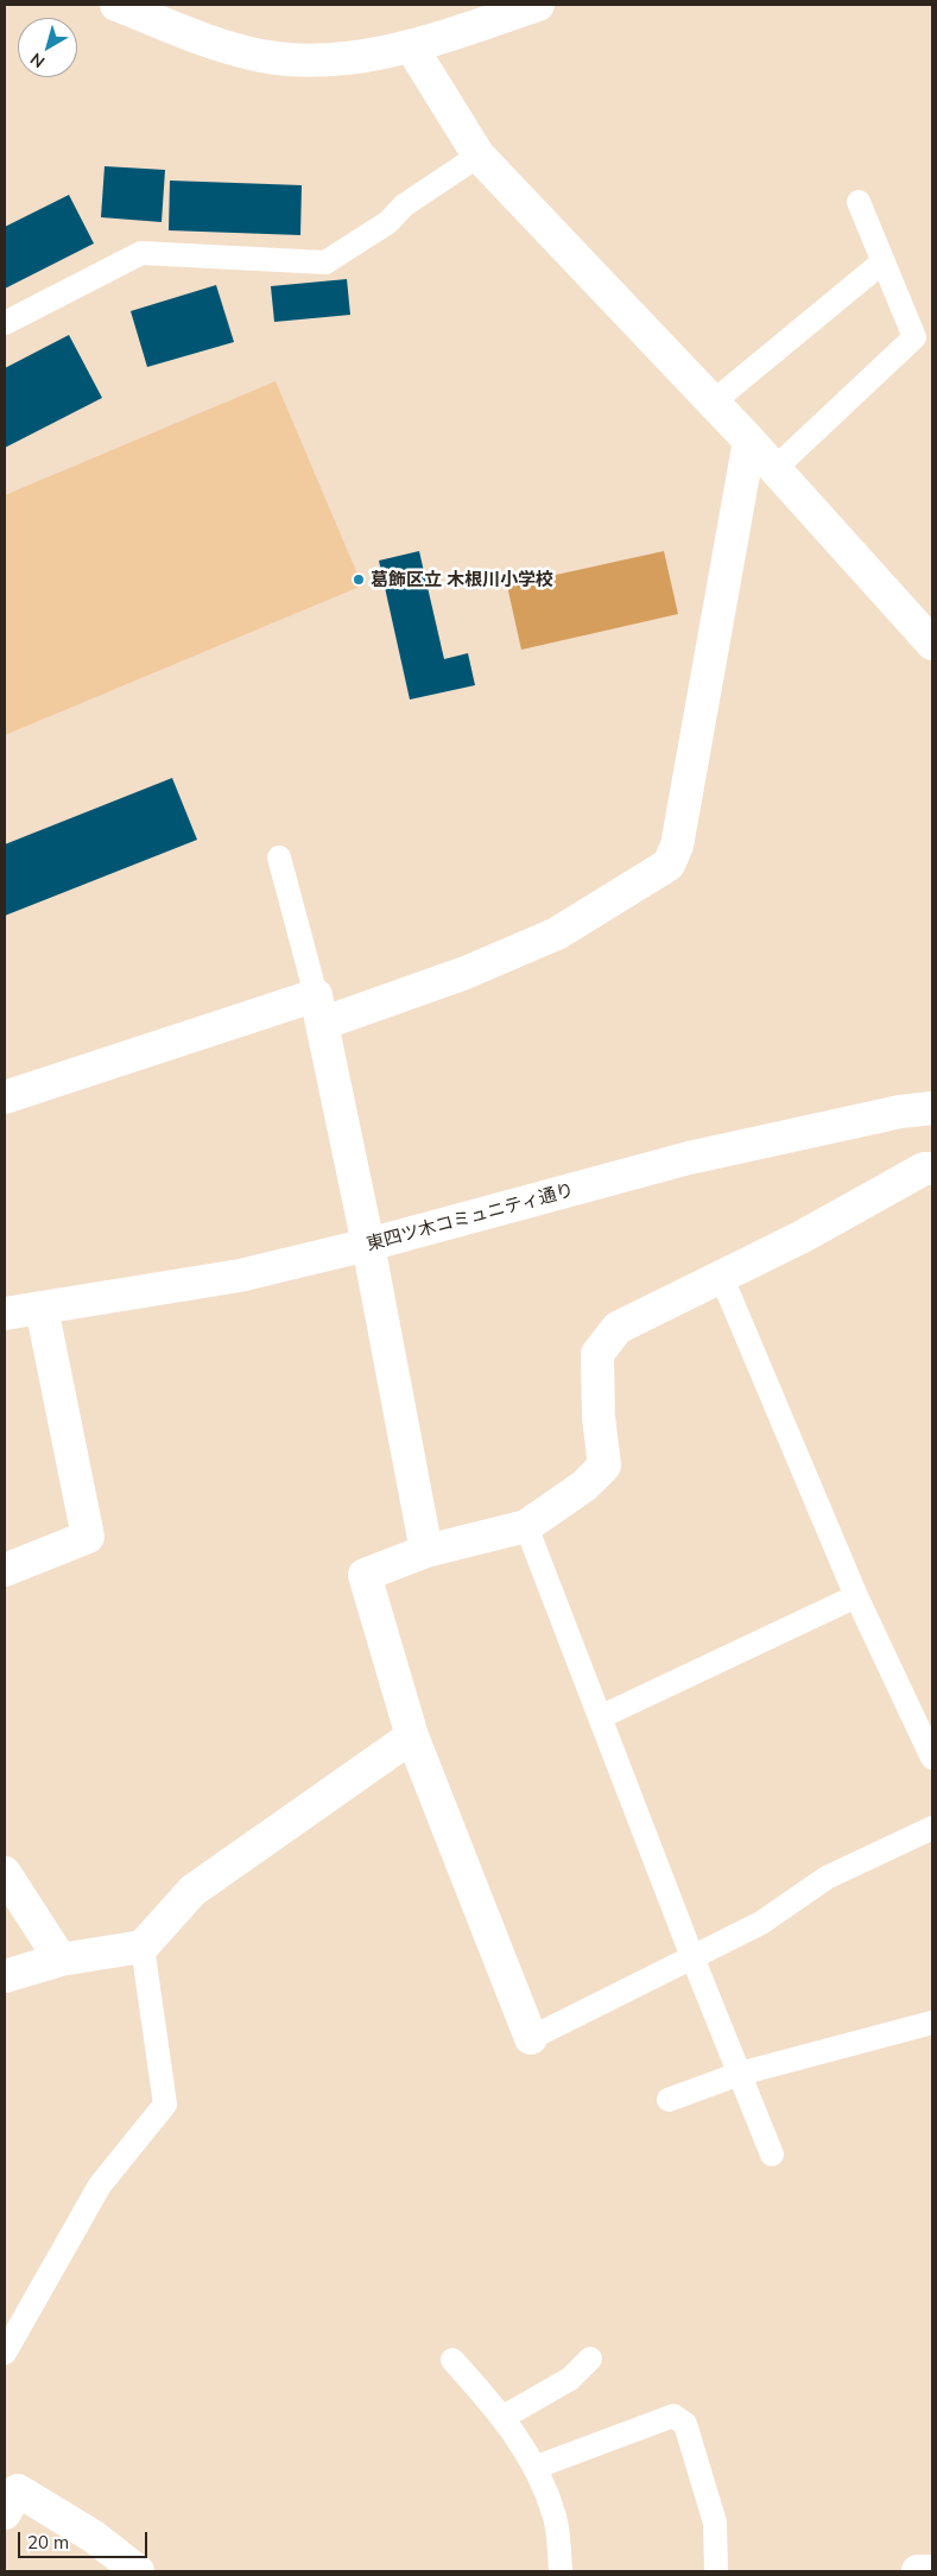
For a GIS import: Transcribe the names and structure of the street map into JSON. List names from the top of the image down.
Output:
{
  "streets": {
    "street": ["東四ツ木コミュニティ通り"]
  },
  "places": ["葛飾区立 木根川小学校"],
  "scale_bar": "20 m",
  "north": "bottom left"
}
